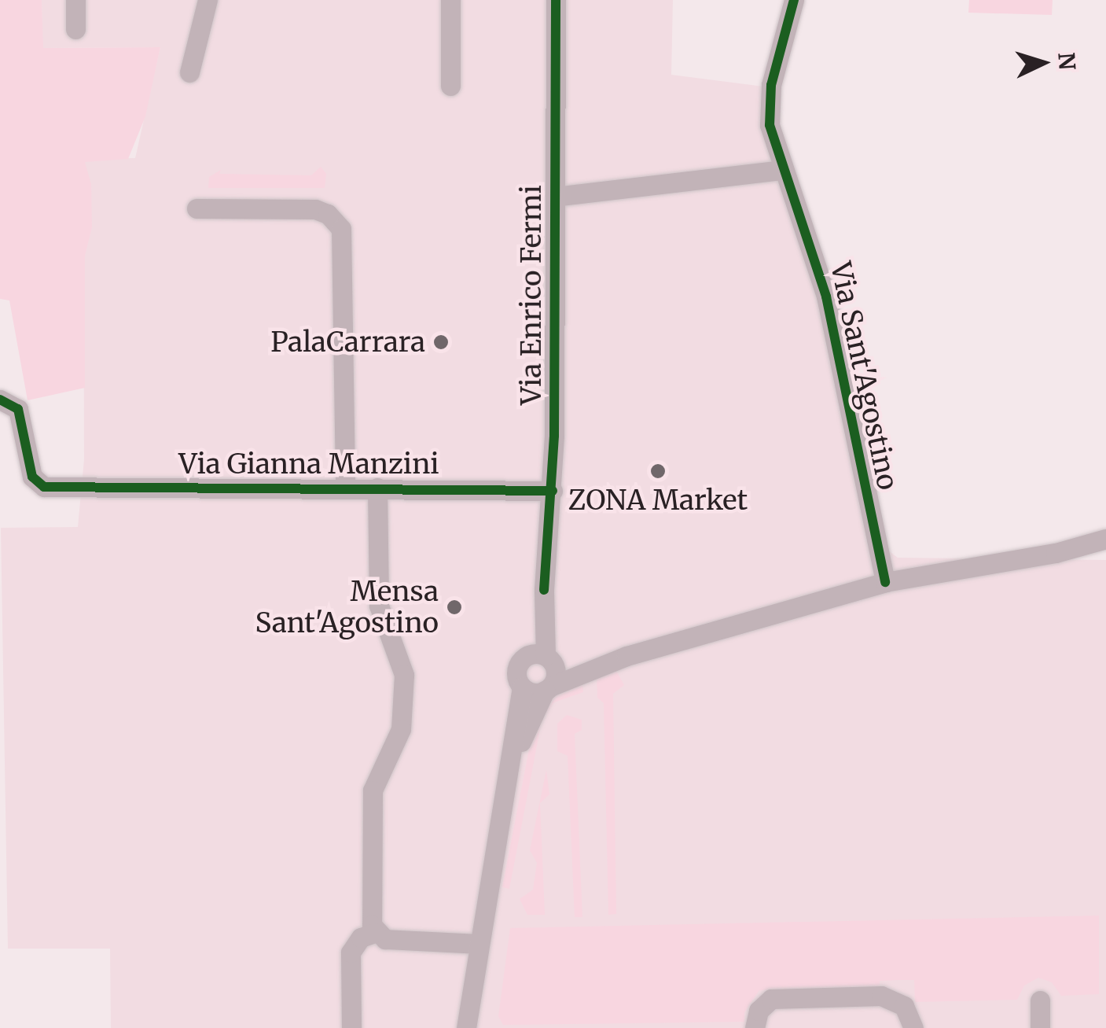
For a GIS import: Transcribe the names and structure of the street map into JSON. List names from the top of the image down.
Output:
{
  "streets": {
    "street": ["Via Enrico Fermi", "Via Sant'Agostino", "Via Gianna Manzini"]
  },
  "crossings": [
    ["Via Enrico Fermi", "Via Gianna Manzini"]
  ],
  "places": ["PalaCarrara", "ZONA Market", "Mensa Sant'Agostino"],
  "north": "right"
}
